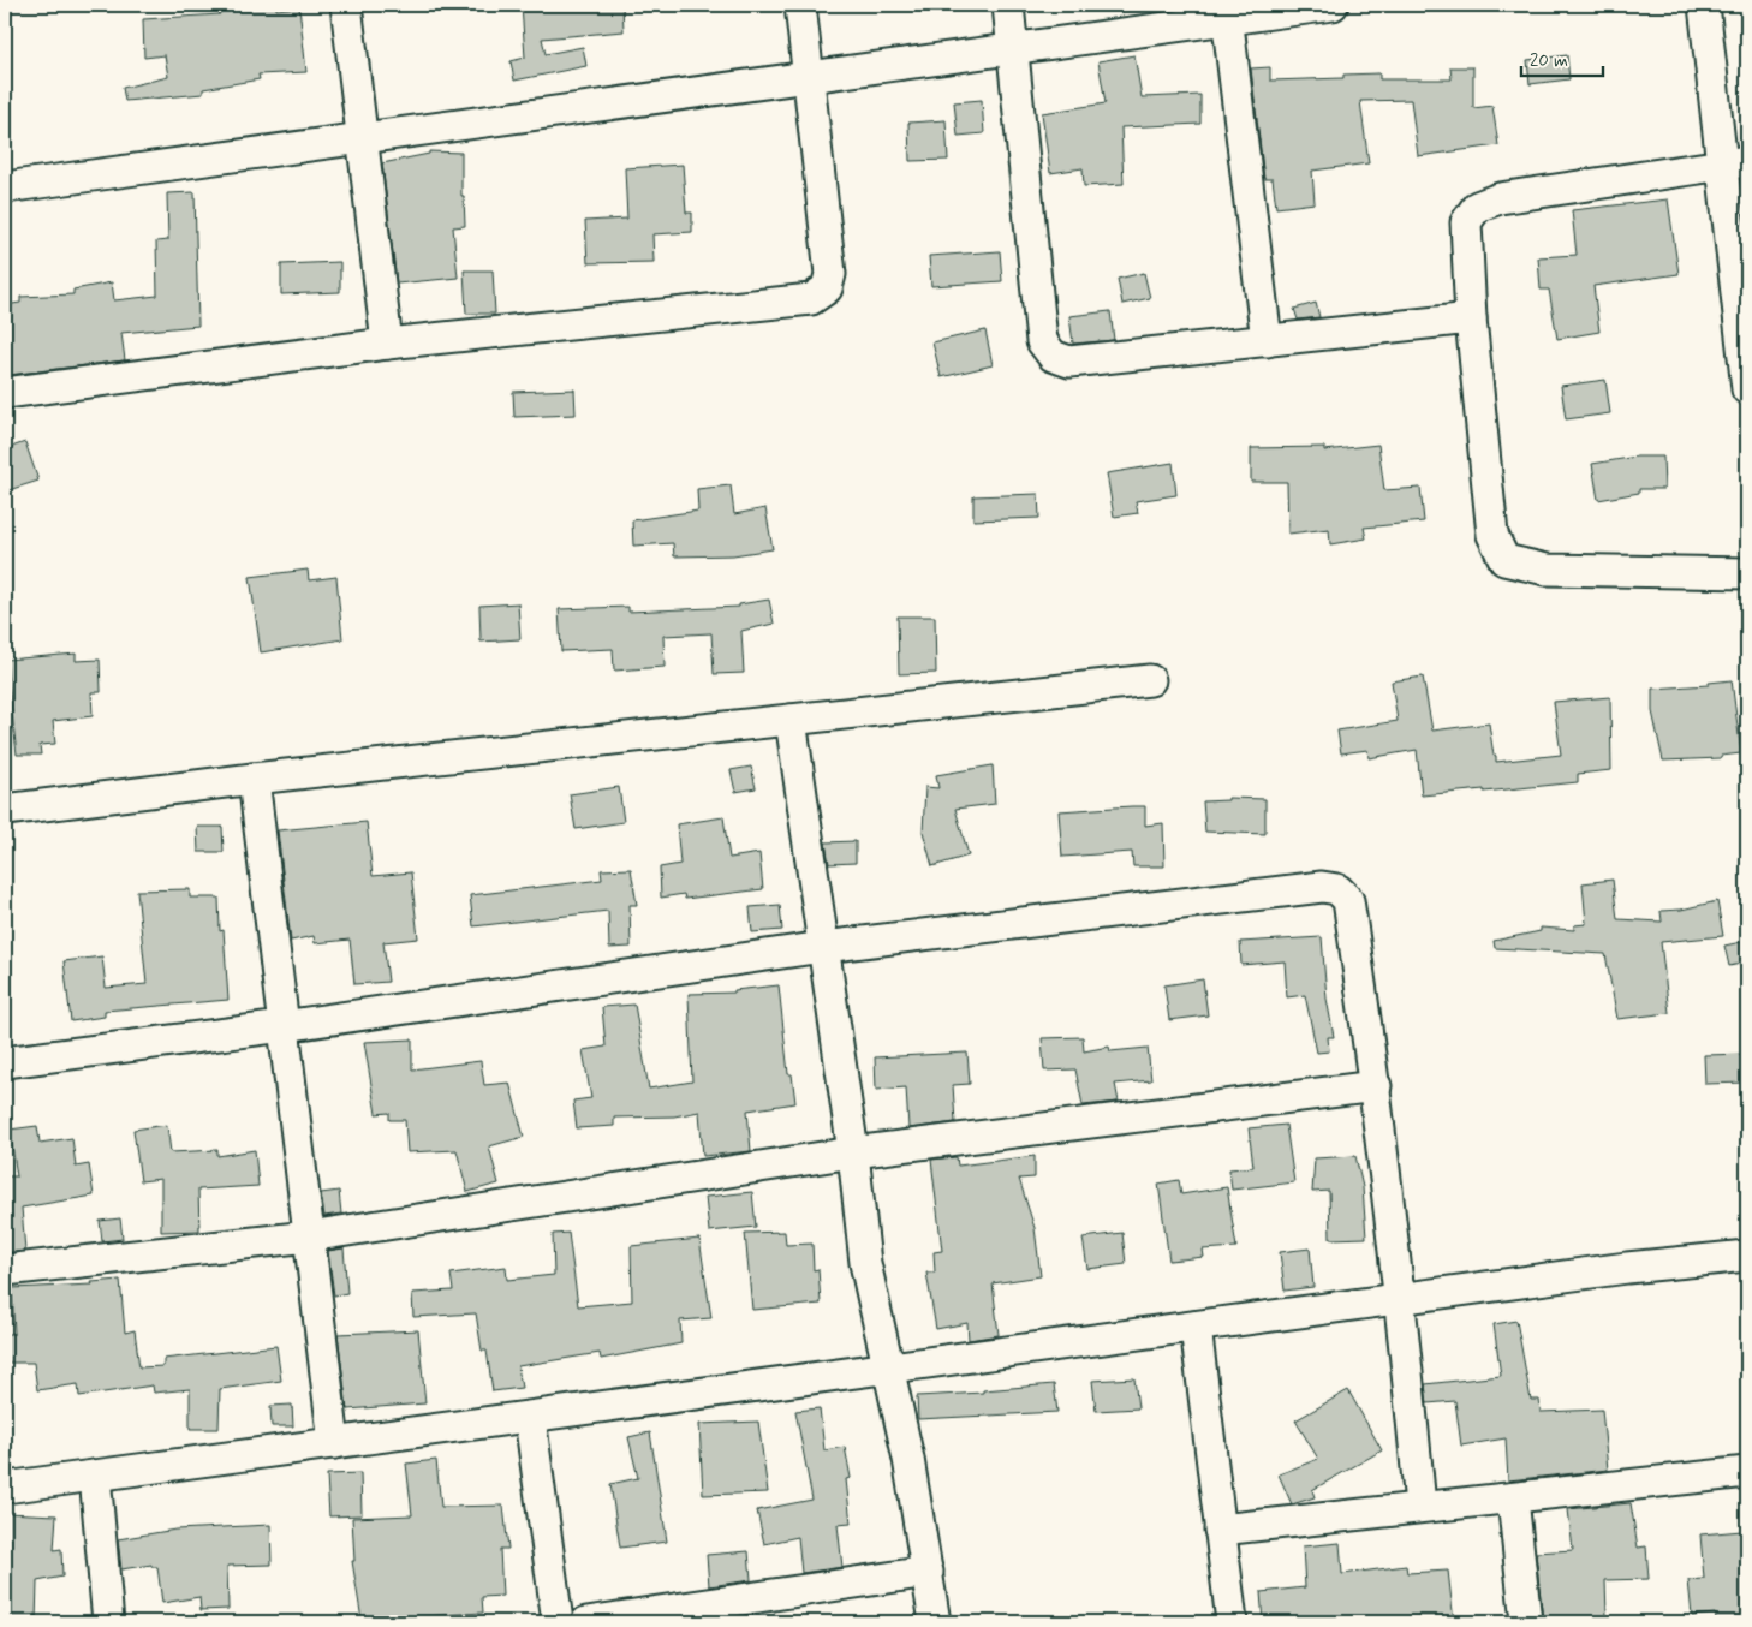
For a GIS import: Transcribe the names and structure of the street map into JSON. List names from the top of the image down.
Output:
{
  "scale_bar": "20 m"
}
